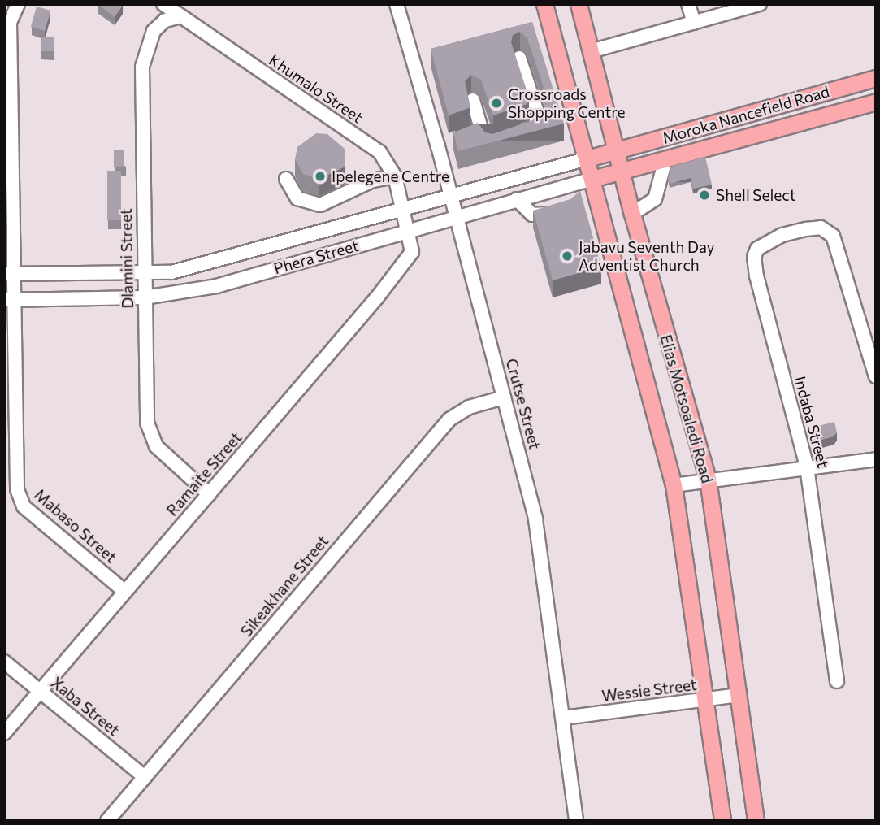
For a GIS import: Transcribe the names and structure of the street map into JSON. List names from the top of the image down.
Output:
{
  "streets": {
    "main road": ["Moroka Nancefield Road", "Phera Street", "Elias Motsoaledi Road"],
    "street": [
      "Khumalo Street",
      "Dlamini Street",
      "Crutse Street",
      "Indaba Street",
      "Ramaite Street",
      "Mabaso Street",
      "Sikeakhane Street",
      "Wessie Street",
      "Xaba Street"
    ]
  },
  "crossings": [
    ["Khumalo Street", "Phera Street"],
    ["Khumalo Street", "Dlamini Street"],
    ["Khumalo Street", "Ramaite Street"],
    ["Moroka Nancefield Road", "Phera Street"],
    ["Moroka Nancefield Road", "Elias Motsoaledi Road"],
    ["Phera Street", "Dlamini Street"],
    ["Phera Street", "Crutse Street"],
    ["Phera Street", "Elias Motsoaledi Road"],
    ["Phera Street", "Ramaite Street"],
    ["Phera Street", "Mabaso Street"],
    ["Dlamini Street", "Ramaite Street"],
    ["Crutse Street", "Sikeakhane Street"],
    ["Crutse Street", "Wessie Street"],
    ["Elias Motsoaledi Road", "Wessie Street"],
    ["Ramaite Street", "Mabaso Street"],
    ["Ramaite Street", "Xaba Street"],
    ["Sikeakhane Street", "Xaba Street"]
  ],
  "places": [
    "Crossroads Shopping Centre",
    "Ipelegene Centre",
    "Shell Select",
    "Jabavu Seventh Day Adventist Church"
  ]
}
